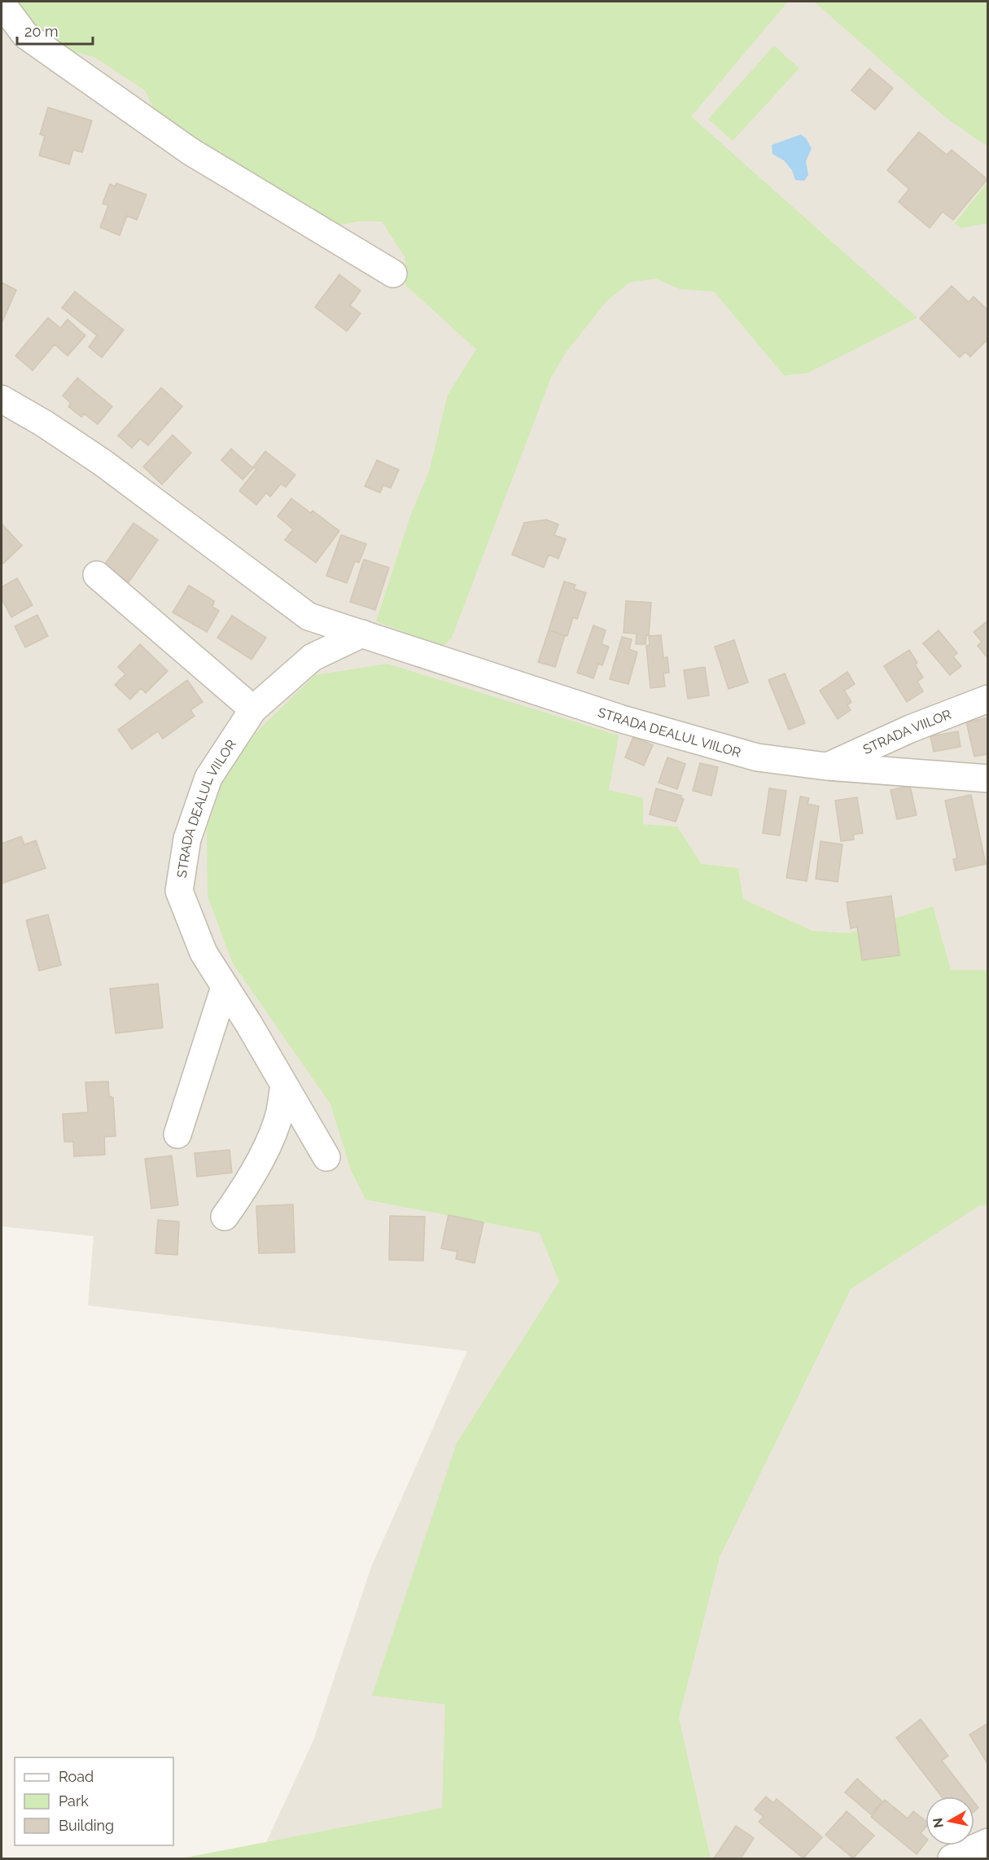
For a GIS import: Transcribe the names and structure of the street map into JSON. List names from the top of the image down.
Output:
{
  "streets": {
    "street": ["STRADA DEALUL VIILOR", "STRADA VIILOR"]
  },
  "crossings": [
    ["STRADA DEALUL VIILOR", "STRADA VIILOR"]
  ],
  "legend": ["Road", "Park", "Building"],
  "scale_bar": "20 m",
  "north": "left"
}
